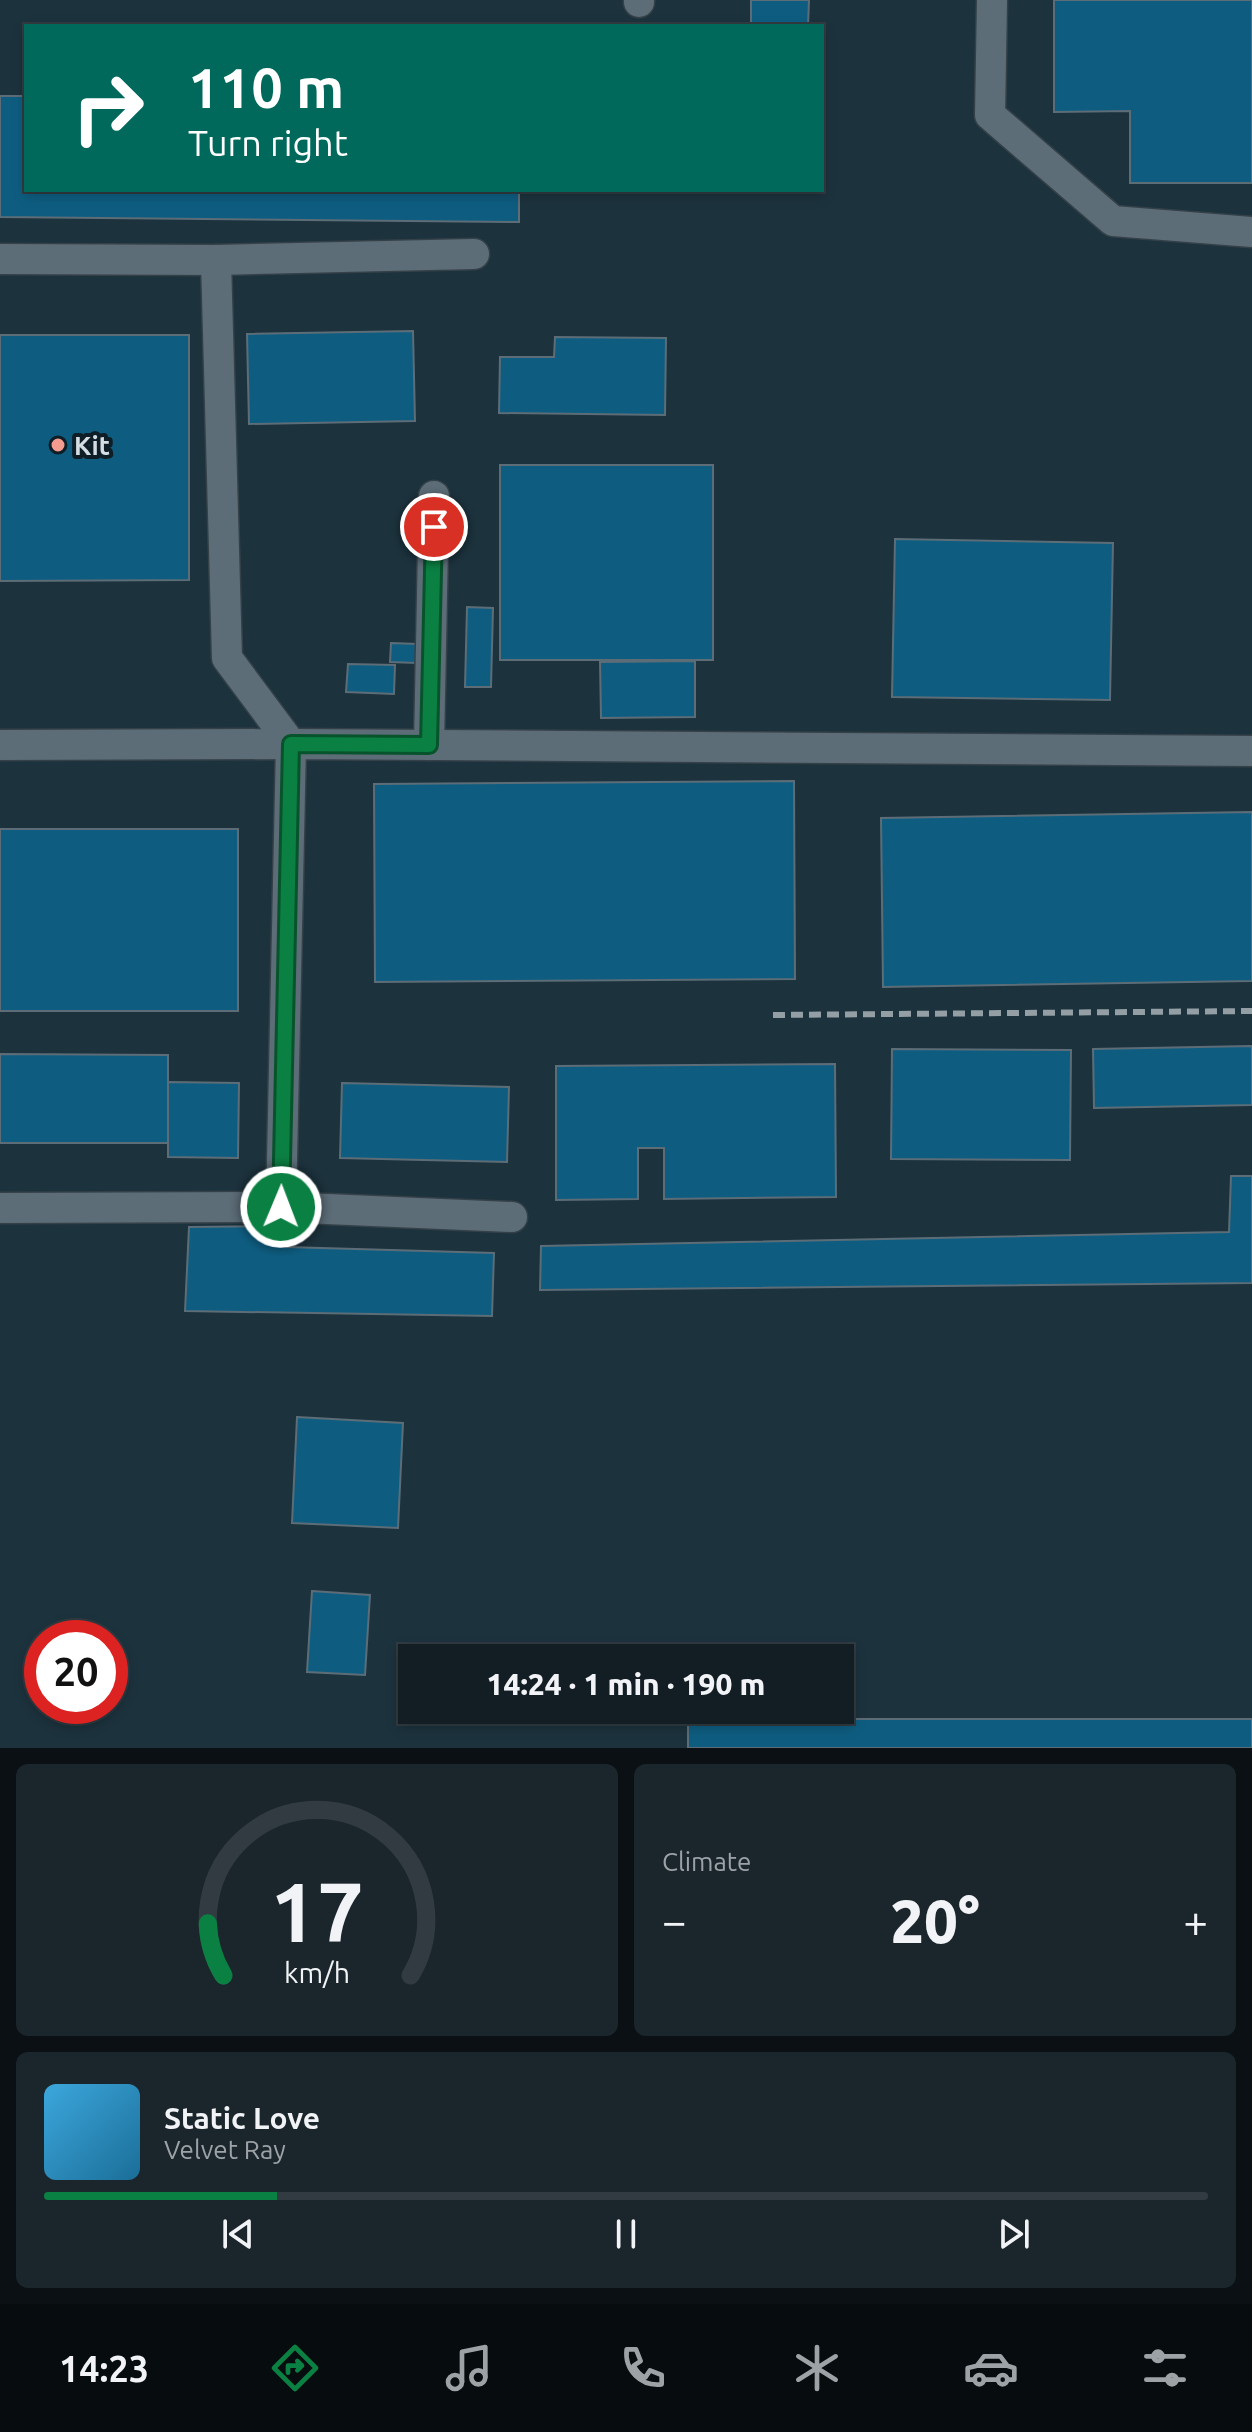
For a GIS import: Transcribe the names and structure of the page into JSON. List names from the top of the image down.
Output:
{
  "places": ["Kit"],
  "page": {
    "turn": ["110 m", "Turn right"],
    "limit": "20",
    "trip": "14:24 · 1 min · 190 m",
    "tile": "Climate",
    "heat": ["−", "20°", "+"],
    "song": ["Static Love", "Velvet Ray"],
    "tabs": "14:23",
    "gauge": ["17", "km/h"]
  }
}
